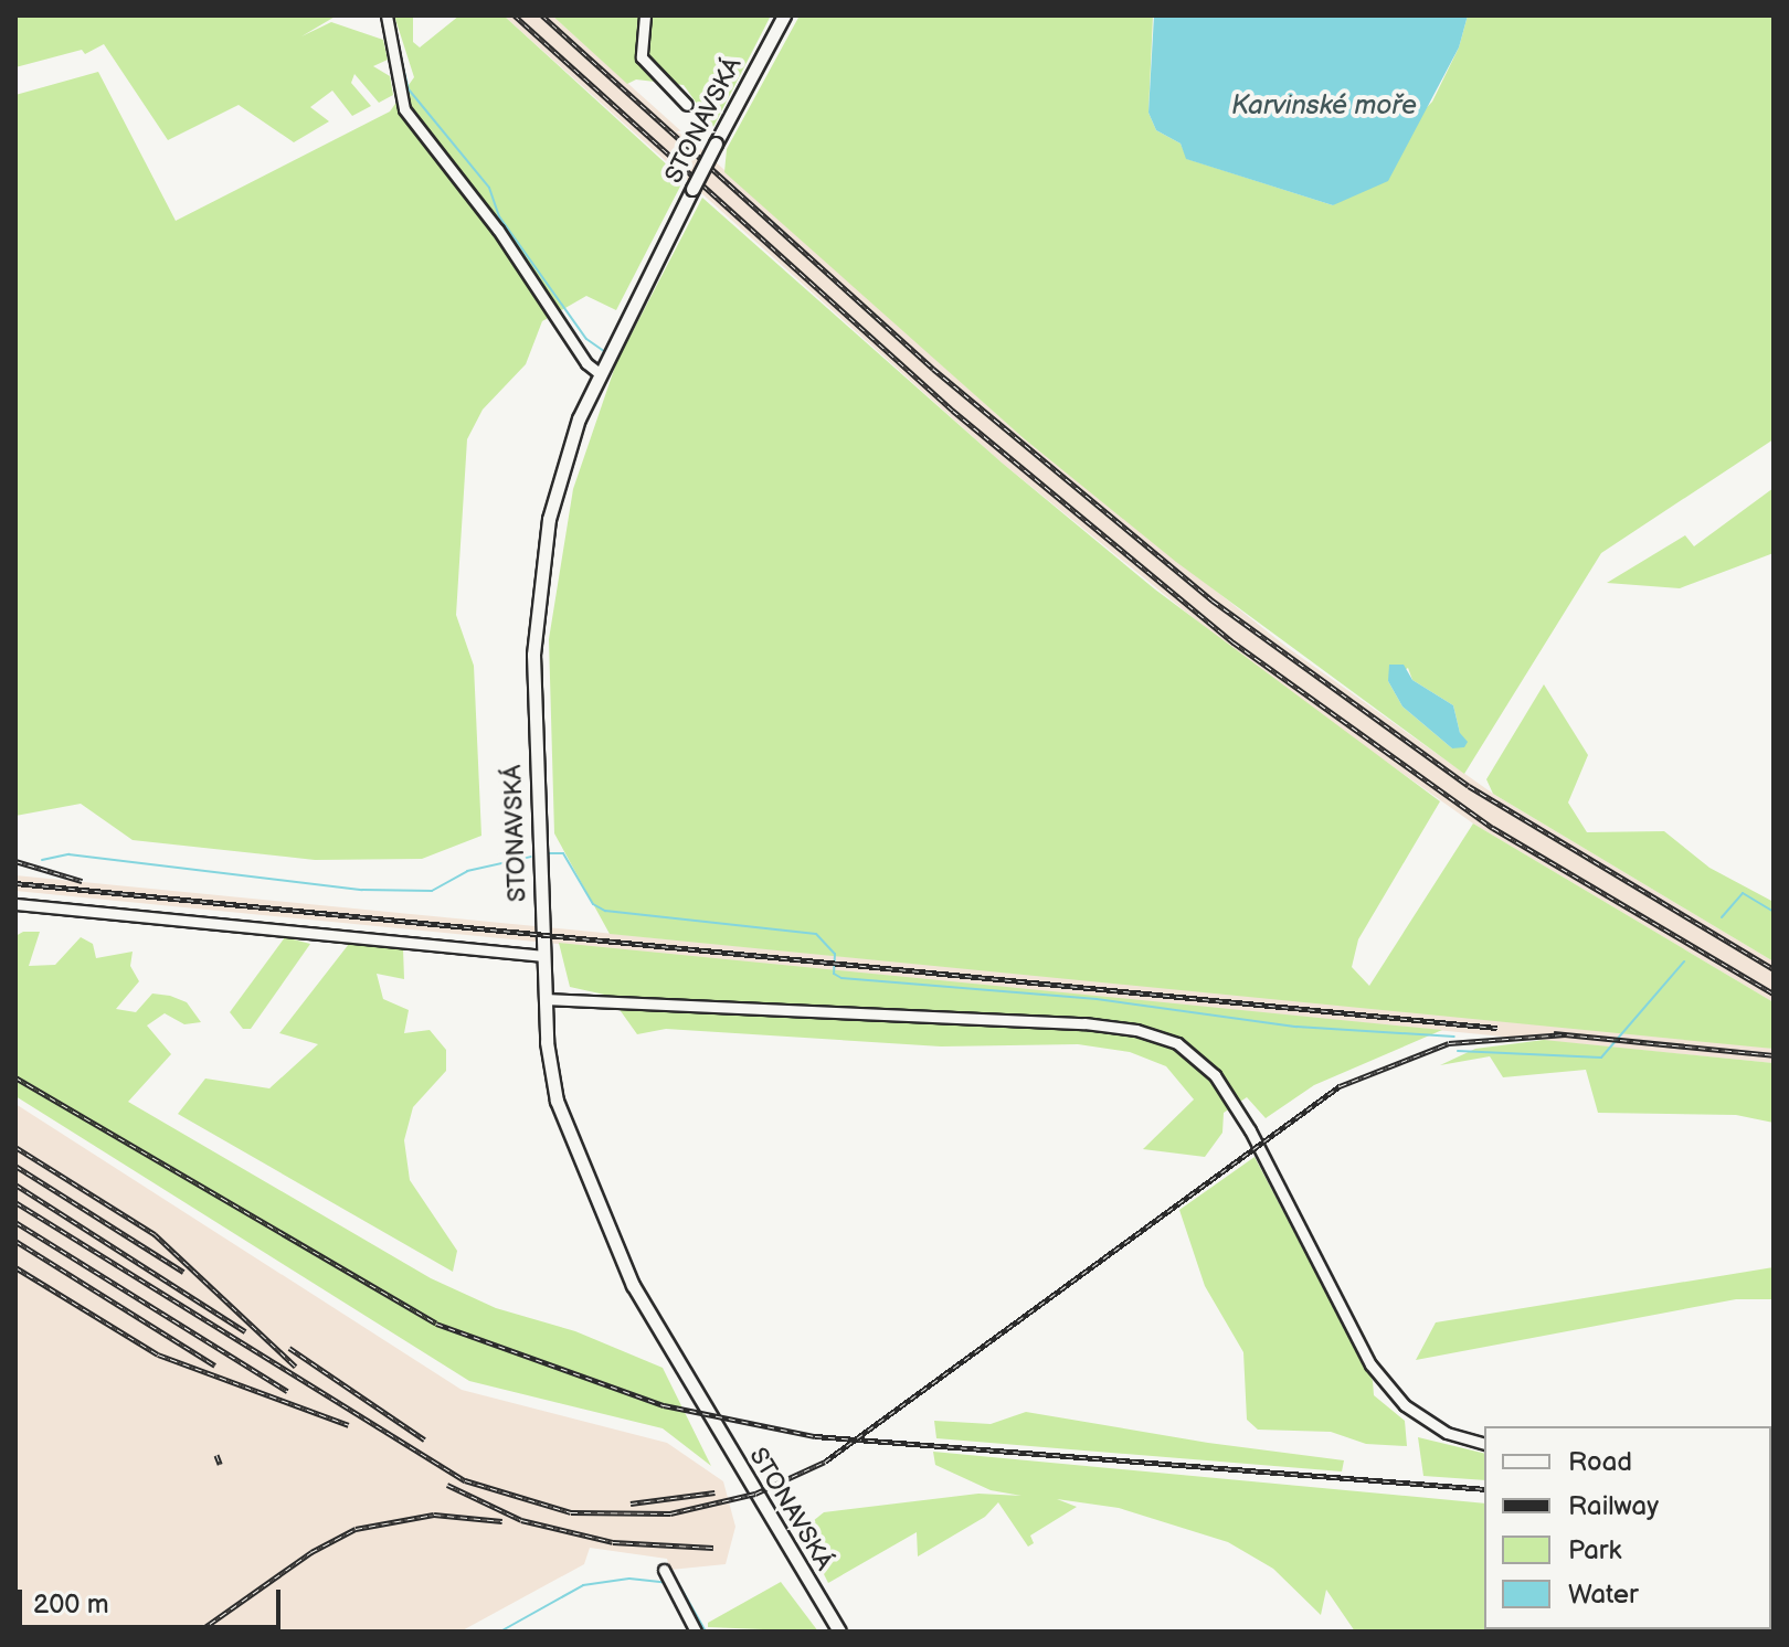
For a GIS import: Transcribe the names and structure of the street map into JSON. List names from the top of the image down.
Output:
{
  "streets": {
    "street": ["STONAVSKÁ"]
  },
  "water": ["Karvinské moře"],
  "legend": [
    "Road",
    "Railway",
    "Park",
    "Water"
  ],
  "scale_bar": "200 m"
}
